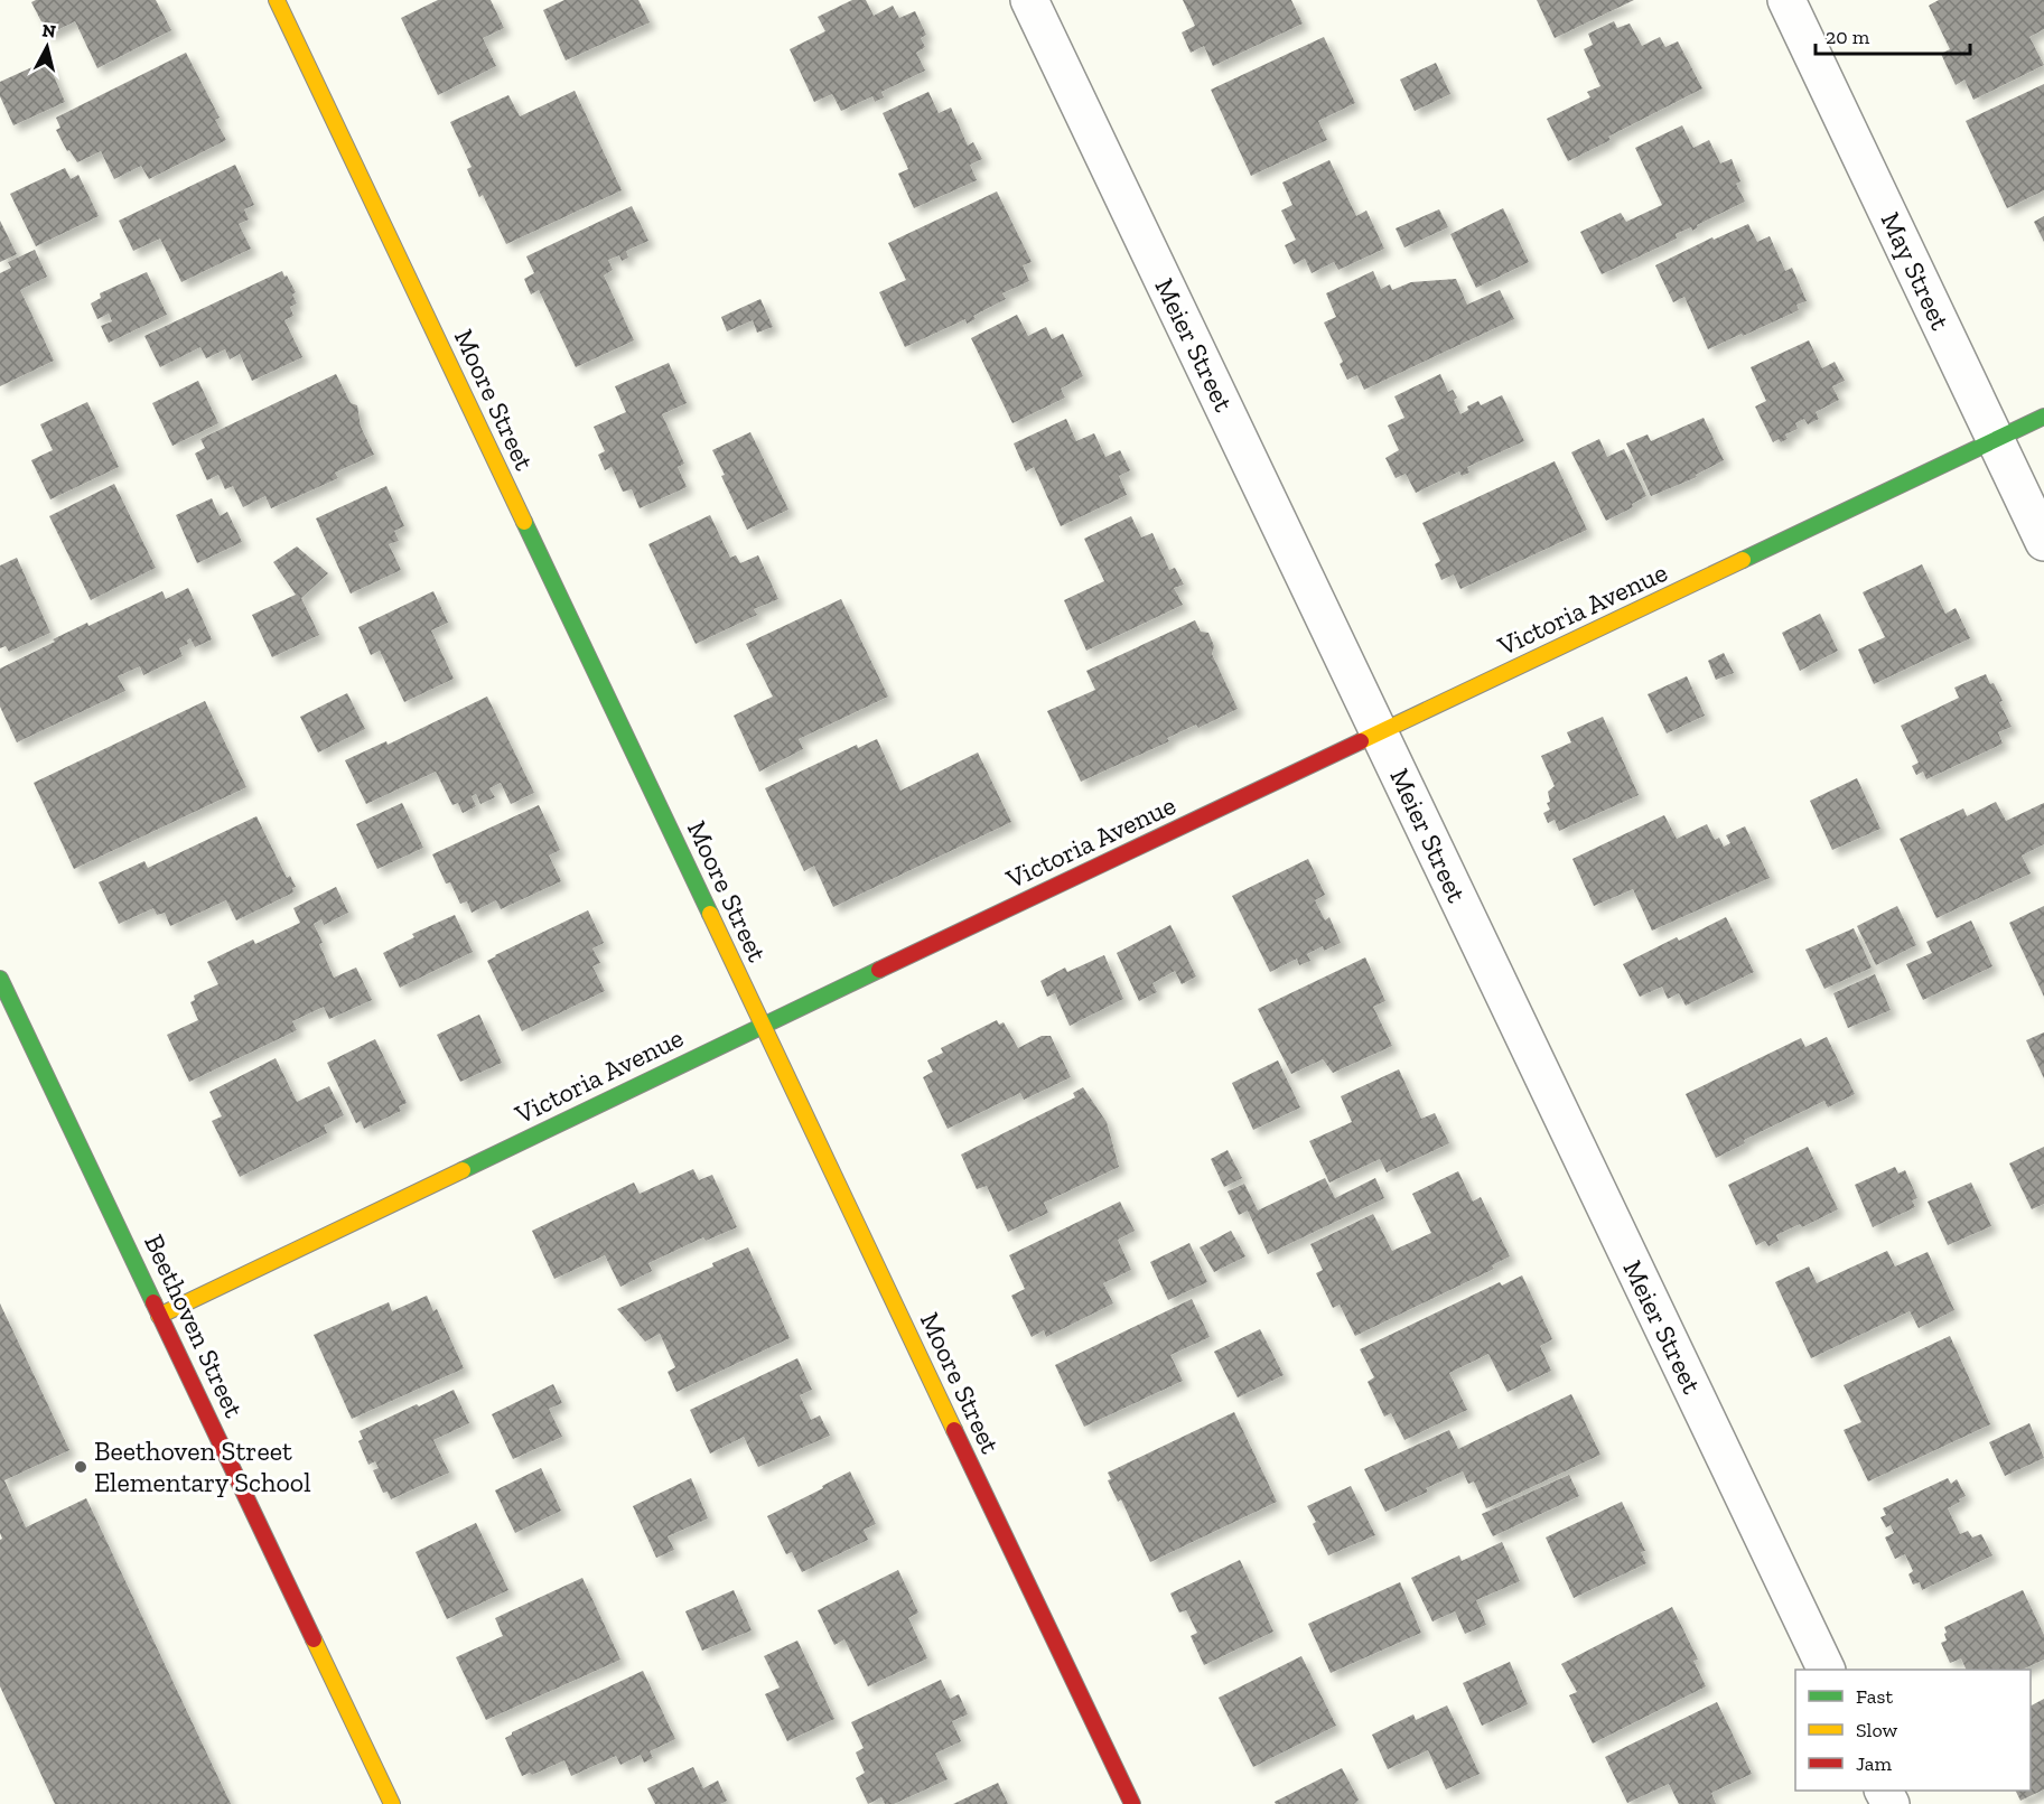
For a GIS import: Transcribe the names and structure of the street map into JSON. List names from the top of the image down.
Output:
{
  "streets": {
    "street": [
      "May Street",
      "Meier Street",
      "Moore Street",
      "Victoria Avenue",
      "Beethoven Street"
    ]
  },
  "crossings": [
    ["May Street", "Victoria Avenue"],
    ["Meier Street", "Victoria Avenue"],
    ["Moore Street", "Victoria Avenue"],
    ["Victoria Avenue", "Beethoven Street"]
  ],
  "places": ["Beethoven Street Elementary School"],
  "legend": ["Fast", "Slow", "Jam"],
  "scale_bar": "20 m",
  "north": "top"
}
